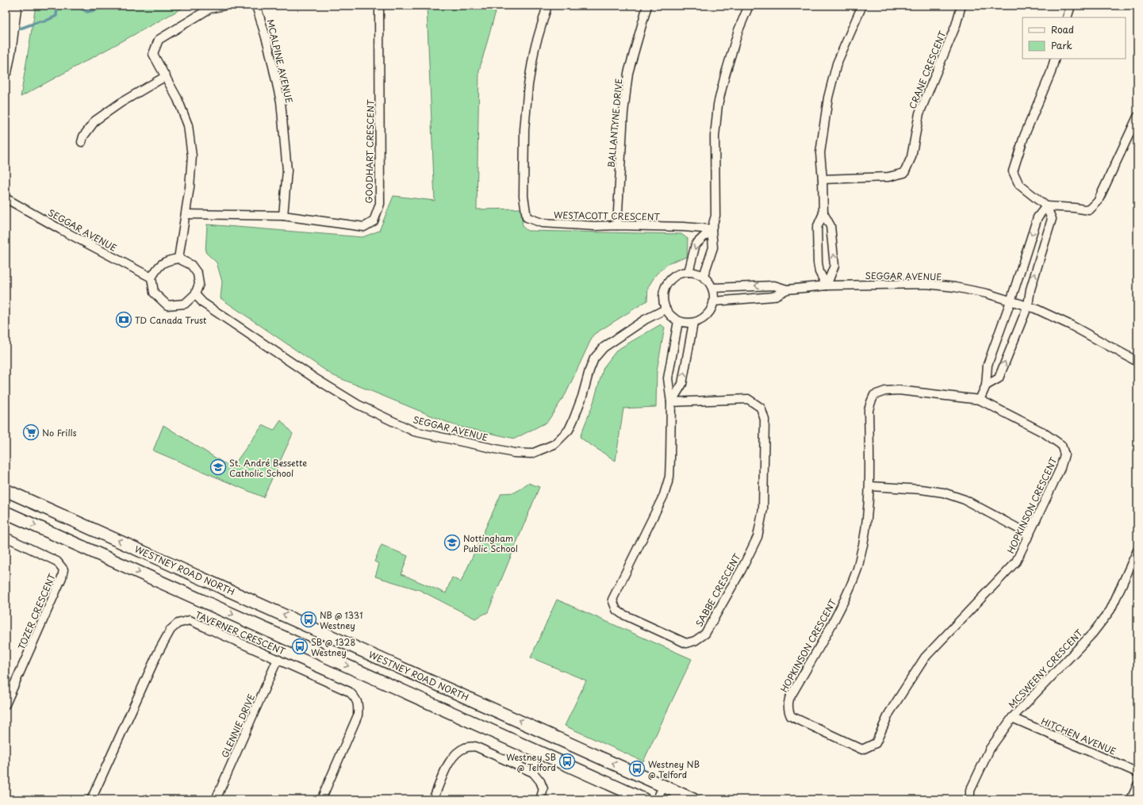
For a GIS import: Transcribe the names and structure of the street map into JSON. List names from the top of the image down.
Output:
{
  "streets": {
    "main road": ["WESTNEY ROAD NORTH"],
    "street": [
      "MCALPINE AVENUE",
      "CRANE CRESCENT",
      "BALLANTYNE DRIVE",
      "GOODHART CRESCENT",
      "WESTACOTT CRESCENT",
      "SEGGAR AVENUE",
      "HOPKINSON CRESCENT",
      "SABBE CRESCENT",
      "TOZER CRESCENT",
      "TAVERNER CRESCENT",
      "MCSWEENY CRESCENT",
      "GLENNIE DRIVE",
      "HITCHEN AVENUE"
    ]
  },
  "crossings": [
    ["MCALPINE AVENUE", "GOODHART CRESCENT"],
    ["BALLANTYNE DRIVE", "WESTACOTT CRESCENT"],
    ["SEGGAR AVENUE", "SABBE CRESCENT"],
    ["TAVERNER CRESCENT", "GLENNIE DRIVE"],
    ["MCSWEENY CRESCENT", "HITCHEN AVENUE"]
  ],
  "places": {
    "bank": ["TD Canada Trust"],
    "supermarket": ["No Frills"],
    "school or university": ["St. André Bessette Catholic School", "Nottingham Public School"],
    "bus stop": [
      "NB @ 1331 Westney",
      "SB @ 1328 Westney",
      "Westney SB @ Telford",
      "Westney NB @ Telford"
    ]
  },
  "legend": ["Road", "Park"]
}
